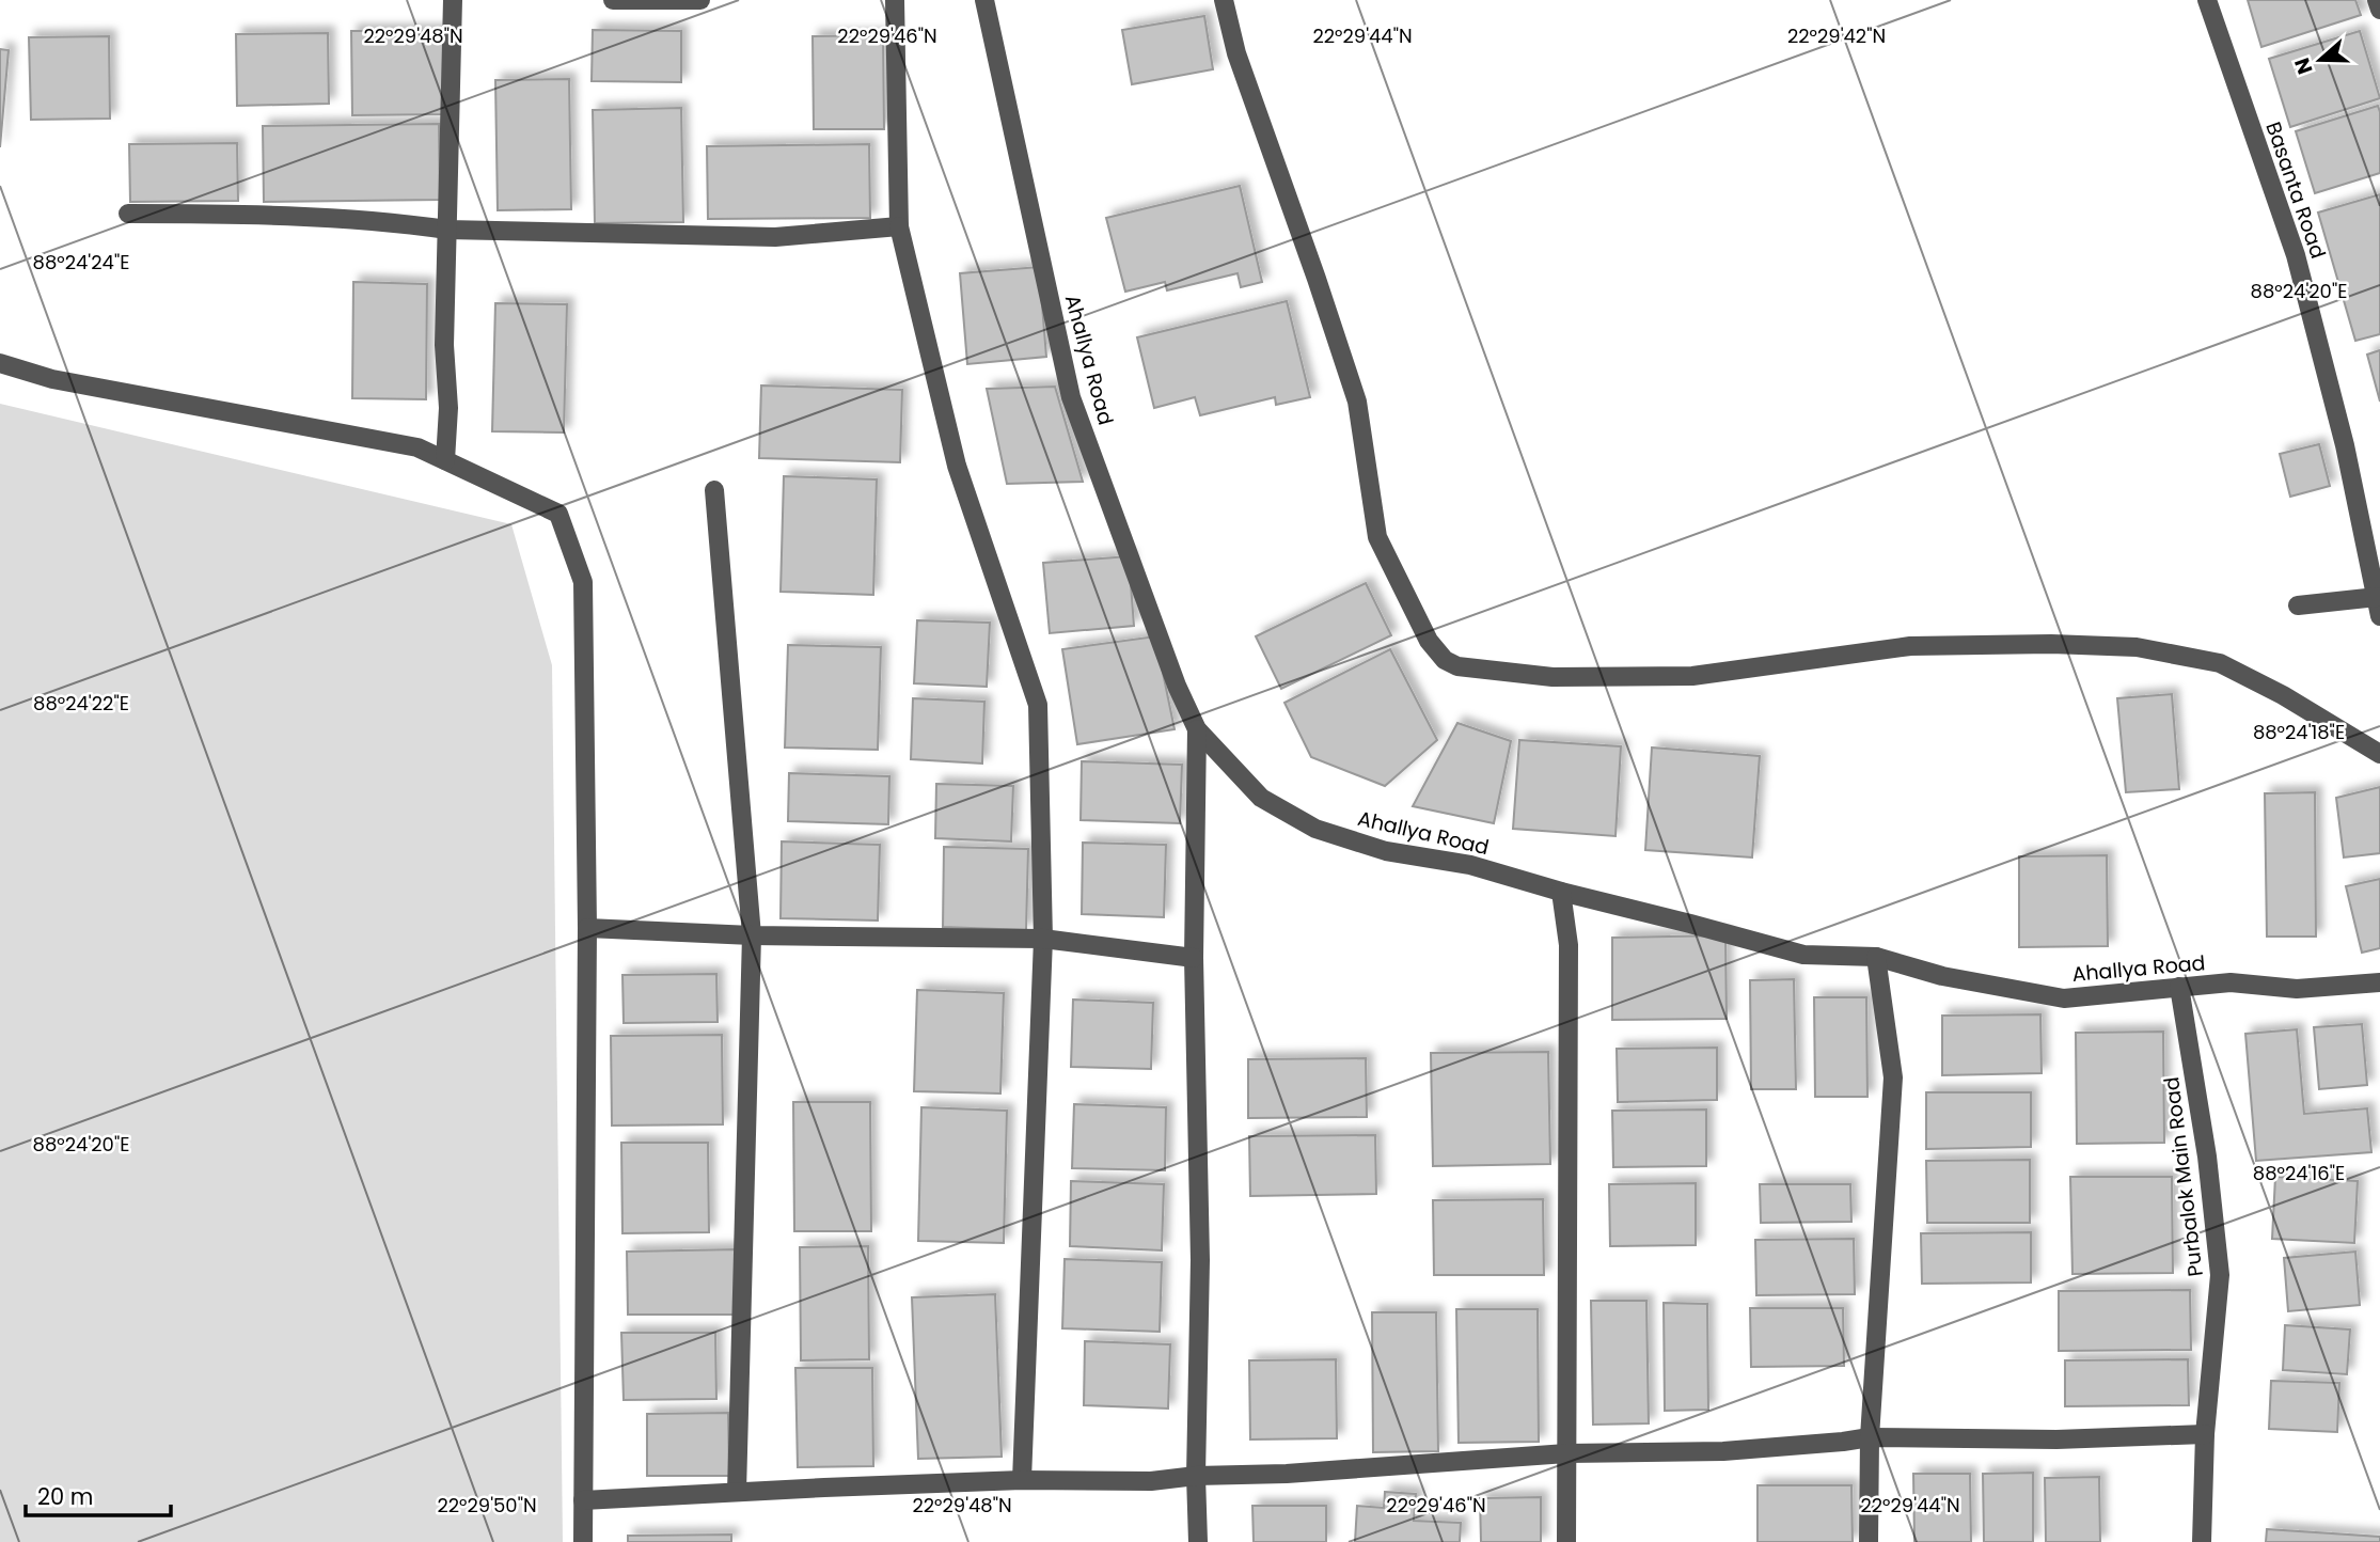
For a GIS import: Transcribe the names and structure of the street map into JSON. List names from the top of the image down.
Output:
{
  "streets": {
    "street": ["Basanta Road", "Ahallya Road", "Purbalok Main Road"]
  },
  "crossings": [
    ["Ahallya Road", "Purbalok Main Road"]
  ],
  "scale_bar": "20 m",
  "north": "left",
  "coordinates": [
    "22°29'48\"N",
    "22°29'46\"N",
    "22°29'44\"N",
    "22°29'42\"N",
    "88°24'24\"E",
    "88°24'20\"E",
    "88°24'22\"E",
    "88°24'18\"E",
    "88°24'16\"E",
    "22°29'50\"N"
  ]
}
